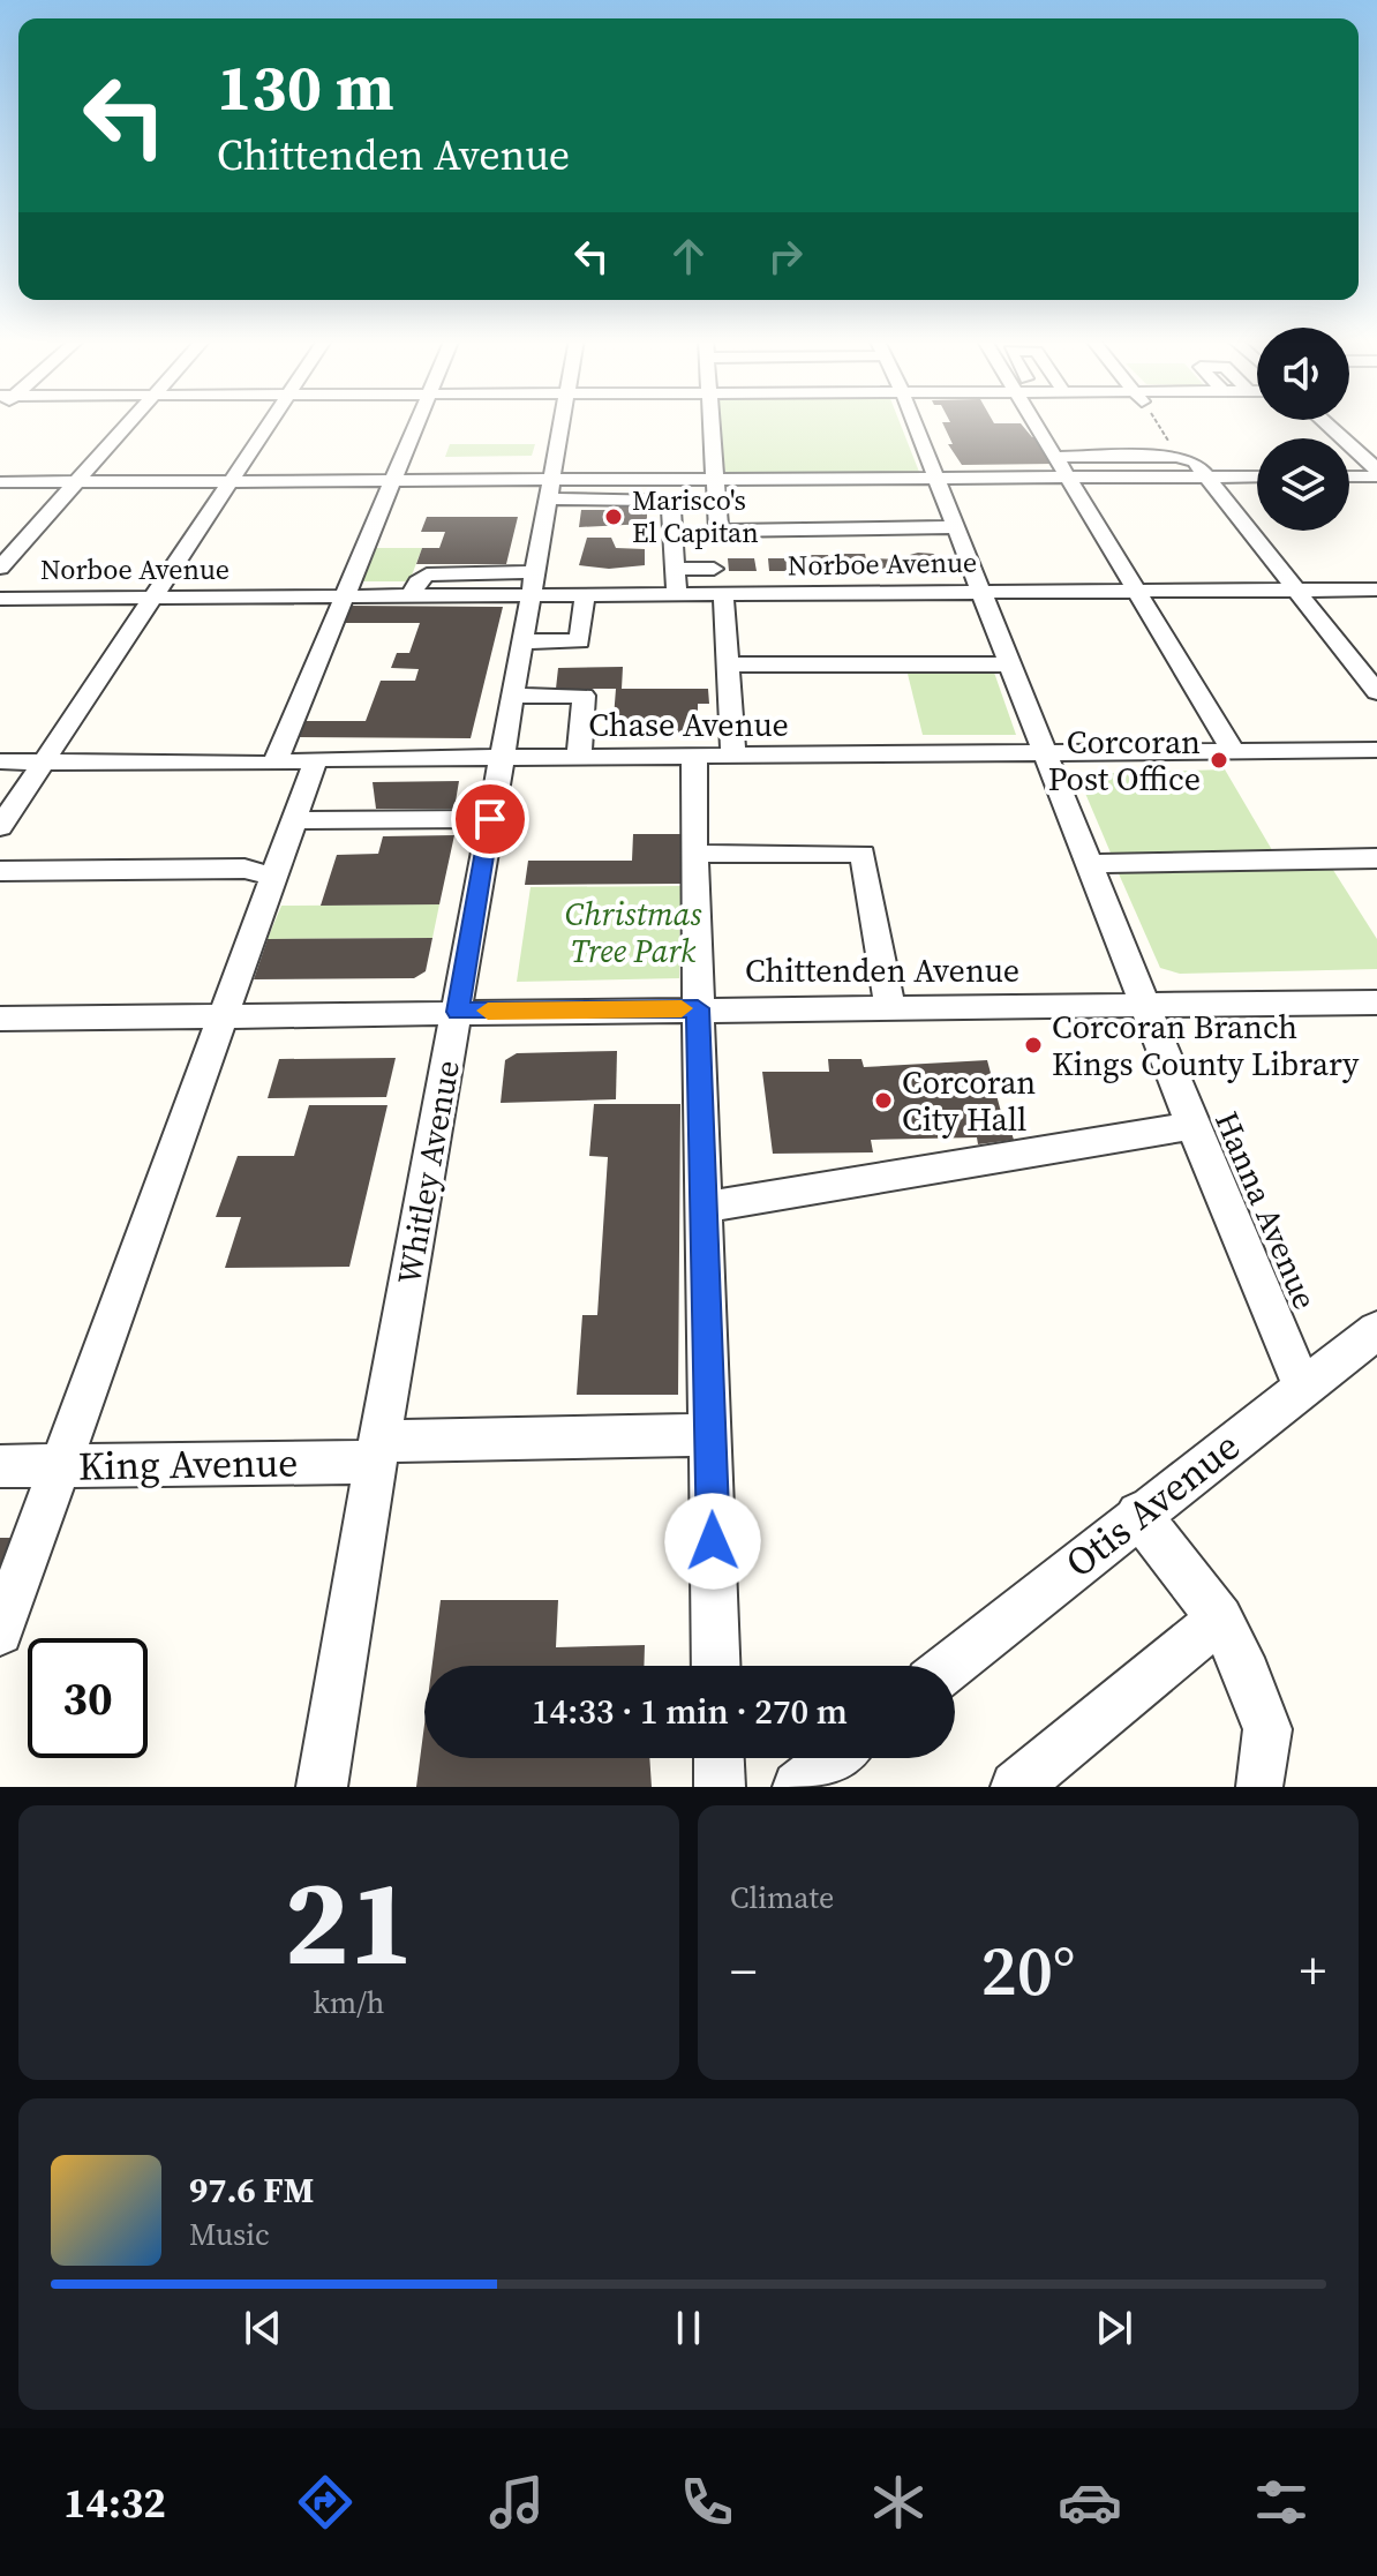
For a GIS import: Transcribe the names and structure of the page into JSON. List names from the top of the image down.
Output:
{
  "streets": {
    "street": [
      "Norboe Avenue",
      "Chase Avenue",
      "Chittenden Avenue",
      "Whitley Avenue",
      "Hanna Avenue",
      "King Avenue",
      "Otis Avenue"
    ]
  },
  "crossings": [
    ["Norboe Avenue", "Whitley Avenue"],
    ["Norboe Avenue", "Hanna Avenue"],
    ["Chase Avenue", "Whitley Avenue"],
    ["Chase Avenue", "Hanna Avenue"],
    ["Chittenden Avenue", "Whitley Avenue"],
    ["Chittenden Avenue", "Hanna Avenue"],
    ["Whitley Avenue", "King Avenue"],
    ["Hanna Avenue", "Otis Avenue"]
  ],
  "parks": ["Christmas Tree Park"],
  "places": [
    "Marisco's El Capitan",
    "Corcoran Post Office",
    "Corcoran Branch Kings County Library",
    "Corcoran City Hall"
  ],
  "page": {
    "turn": ["130 m", "Chittenden Avenue"],
    "limit": "30",
    "trip": "14:33 · 1 min · 270 m",
    "tile": [
      ["21", "km/h"],
      "Climate"
    ],
    "heat": ["−", "20°", "+"],
    "song": ["97.6 FM", "Music"],
    "tabs": "14:32"
  }
}
